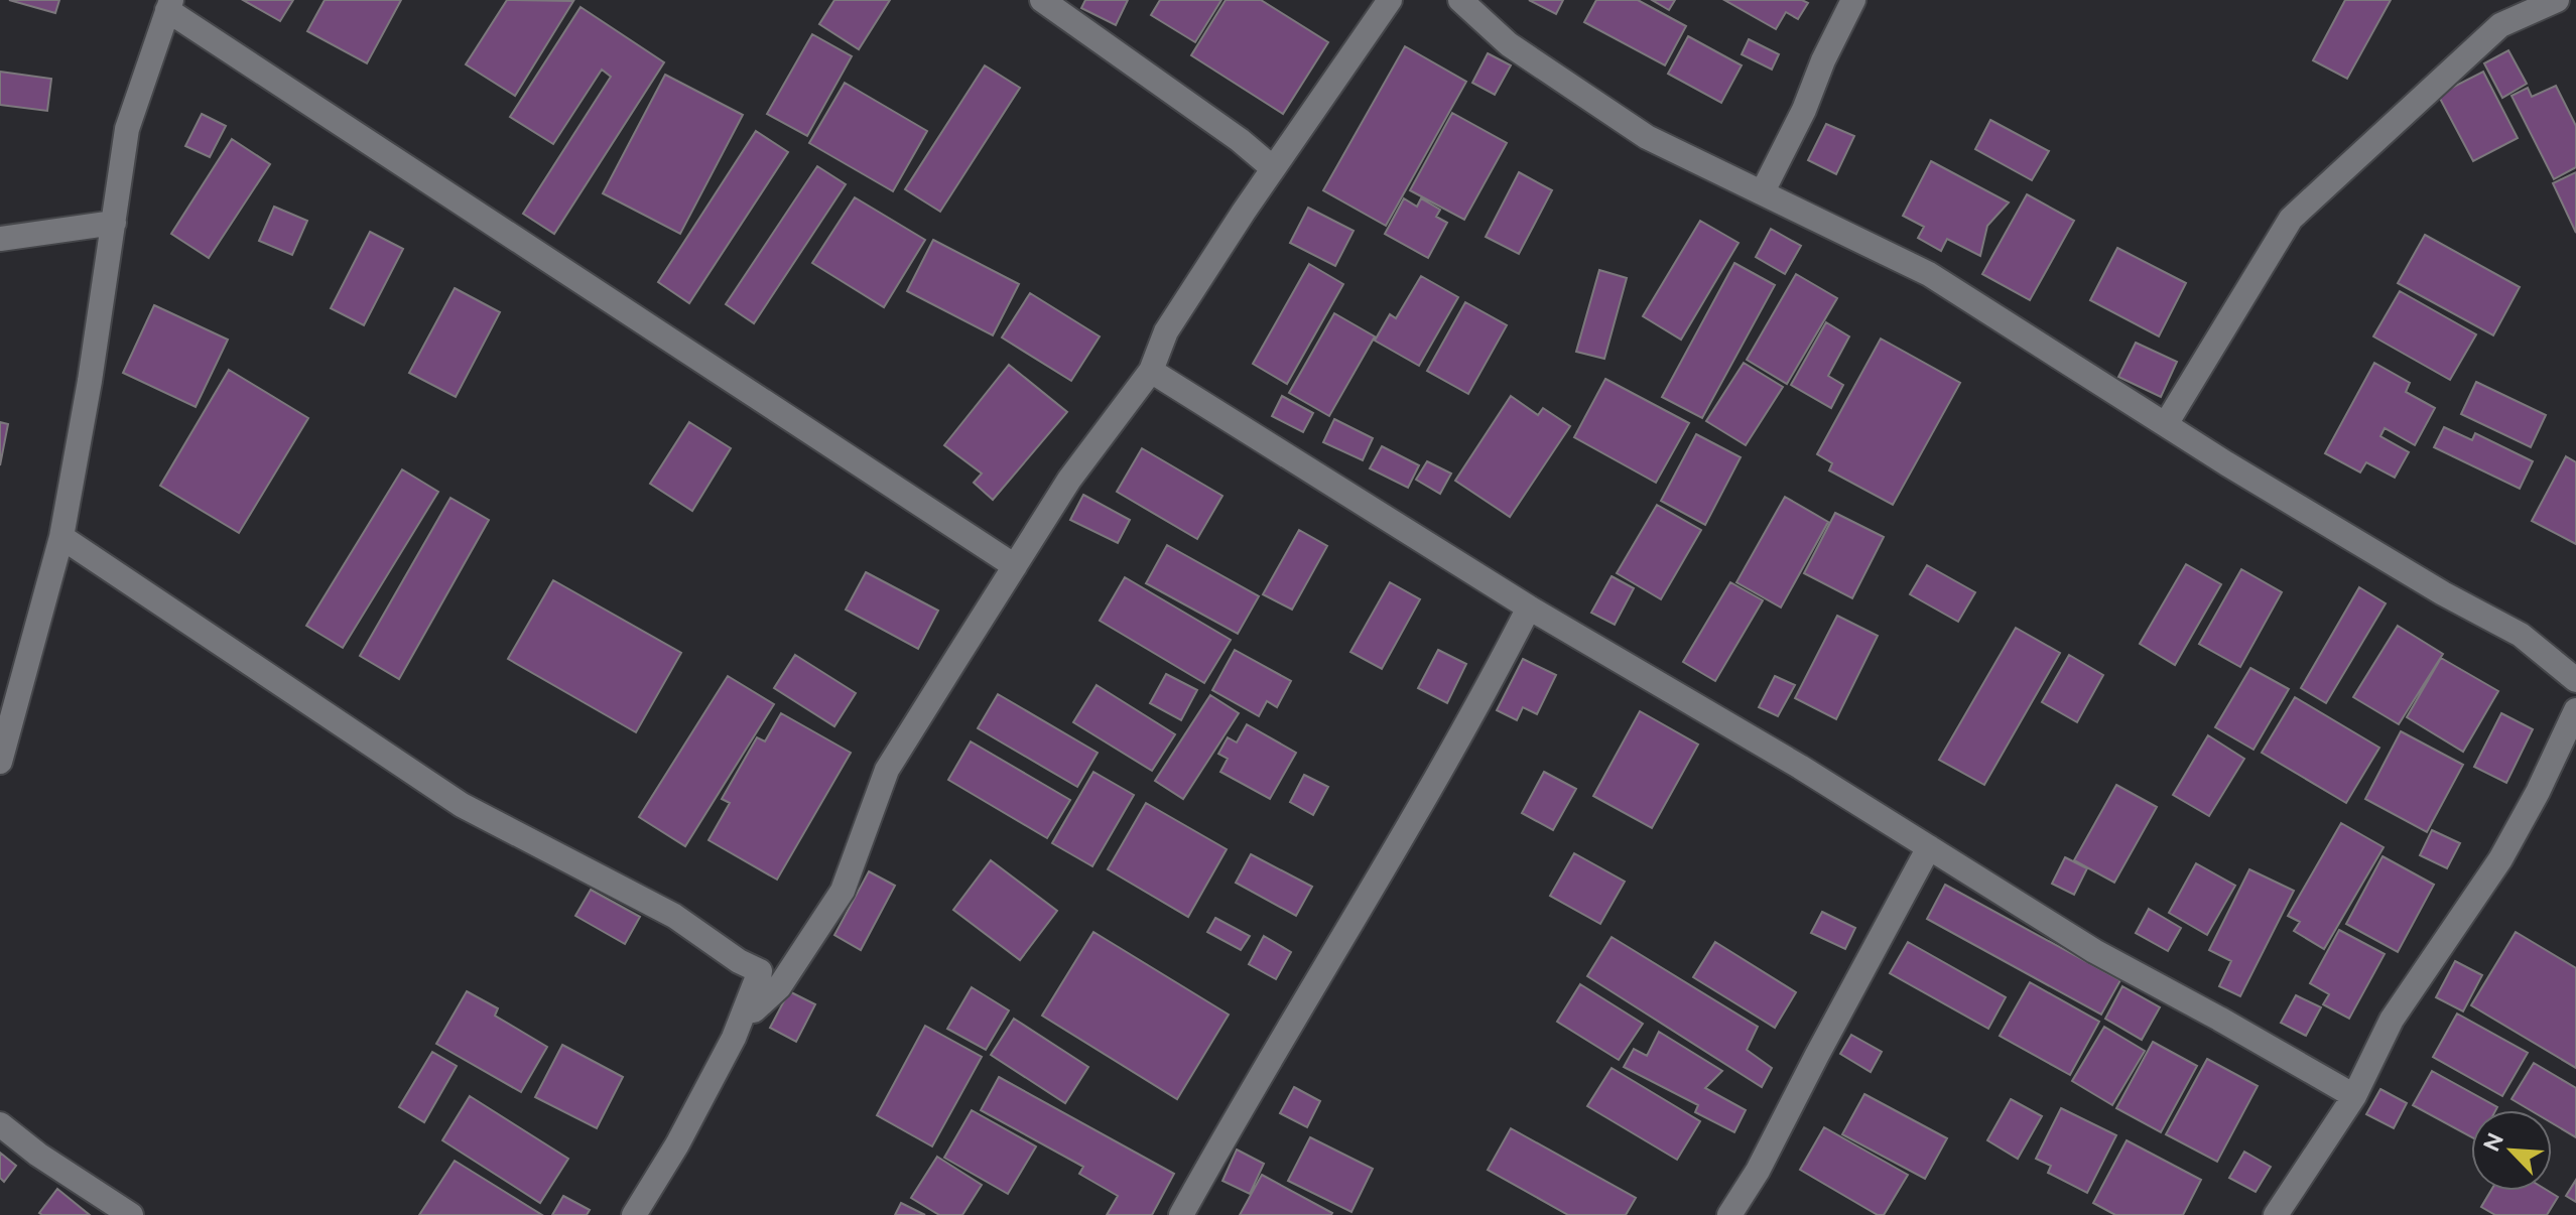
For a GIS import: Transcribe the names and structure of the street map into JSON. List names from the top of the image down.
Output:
{
  "north": "top left"
}
